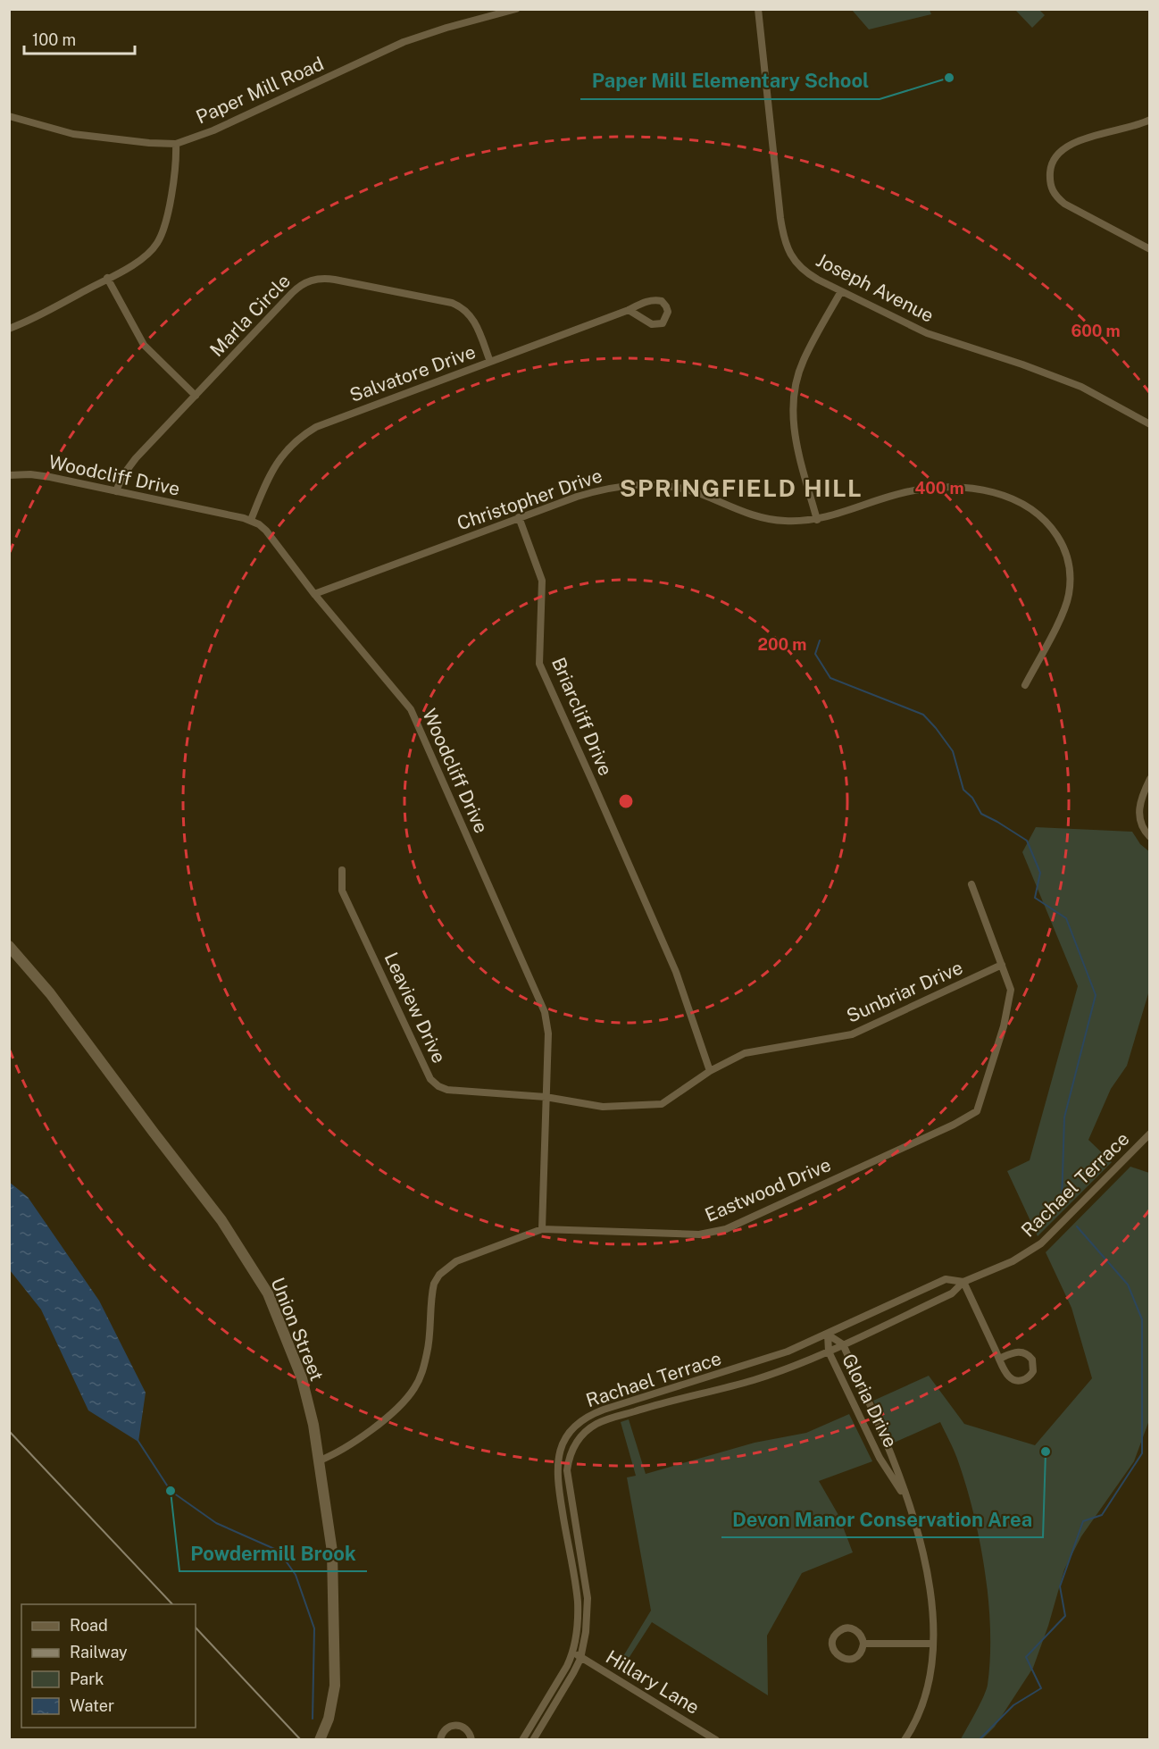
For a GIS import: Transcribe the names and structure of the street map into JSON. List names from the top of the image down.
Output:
{
  "streets": {
    "main road": ["Union Street"],
    "street": [
      "Paper Mill Road",
      "Joseph Avenue",
      "Marla Circle",
      "Salvatore Drive",
      "Woodcliff Drive",
      "Christopher Drive",
      "Briarcliff Drive",
      "Sunbriar Drive",
      "Leaview Drive",
      "Rachael Terrace",
      "Eastwood Drive",
      "Gloria Drive",
      "Hillary Lane"
    ]
  },
  "crossings": [
    ["Marla Circle", "Salvatore Drive"],
    ["Marla Circle", "Woodcliff Drive"],
    ["Salvatore Drive", "Woodcliff Drive"],
    ["Woodcliff Drive", "Christopher Drive"],
    ["Woodcliff Drive", "Sunbriar Drive"],
    ["Woodcliff Drive", "Leaview Drive"],
    ["Woodcliff Drive", "Eastwood Drive"],
    ["Christopher Drive", "Briarcliff Drive"],
    ["Briarcliff Drive", "Sunbriar Drive"],
    ["Sunbriar Drive", "Leaview Drive"],
    ["Sunbriar Drive", "Eastwood Drive"],
    ["Rachael Terrace", "Gloria Drive"],
    ["Rachael Terrace", "Hillary Lane"],
    ["Eastwood Drive", "Union Street"]
  ],
  "districts": ["SPRINGFIELD HILL"],
  "places": ["Paper Mill Elementary School", "Devon Manor Conservation Area", "Powdermill Brook"],
  "legend": [
    "Road",
    "Railway",
    "Park",
    "Water"
  ],
  "scale_bar": "100 m",
  "rings": ["600 m", "400 m", "200 m"]
}
